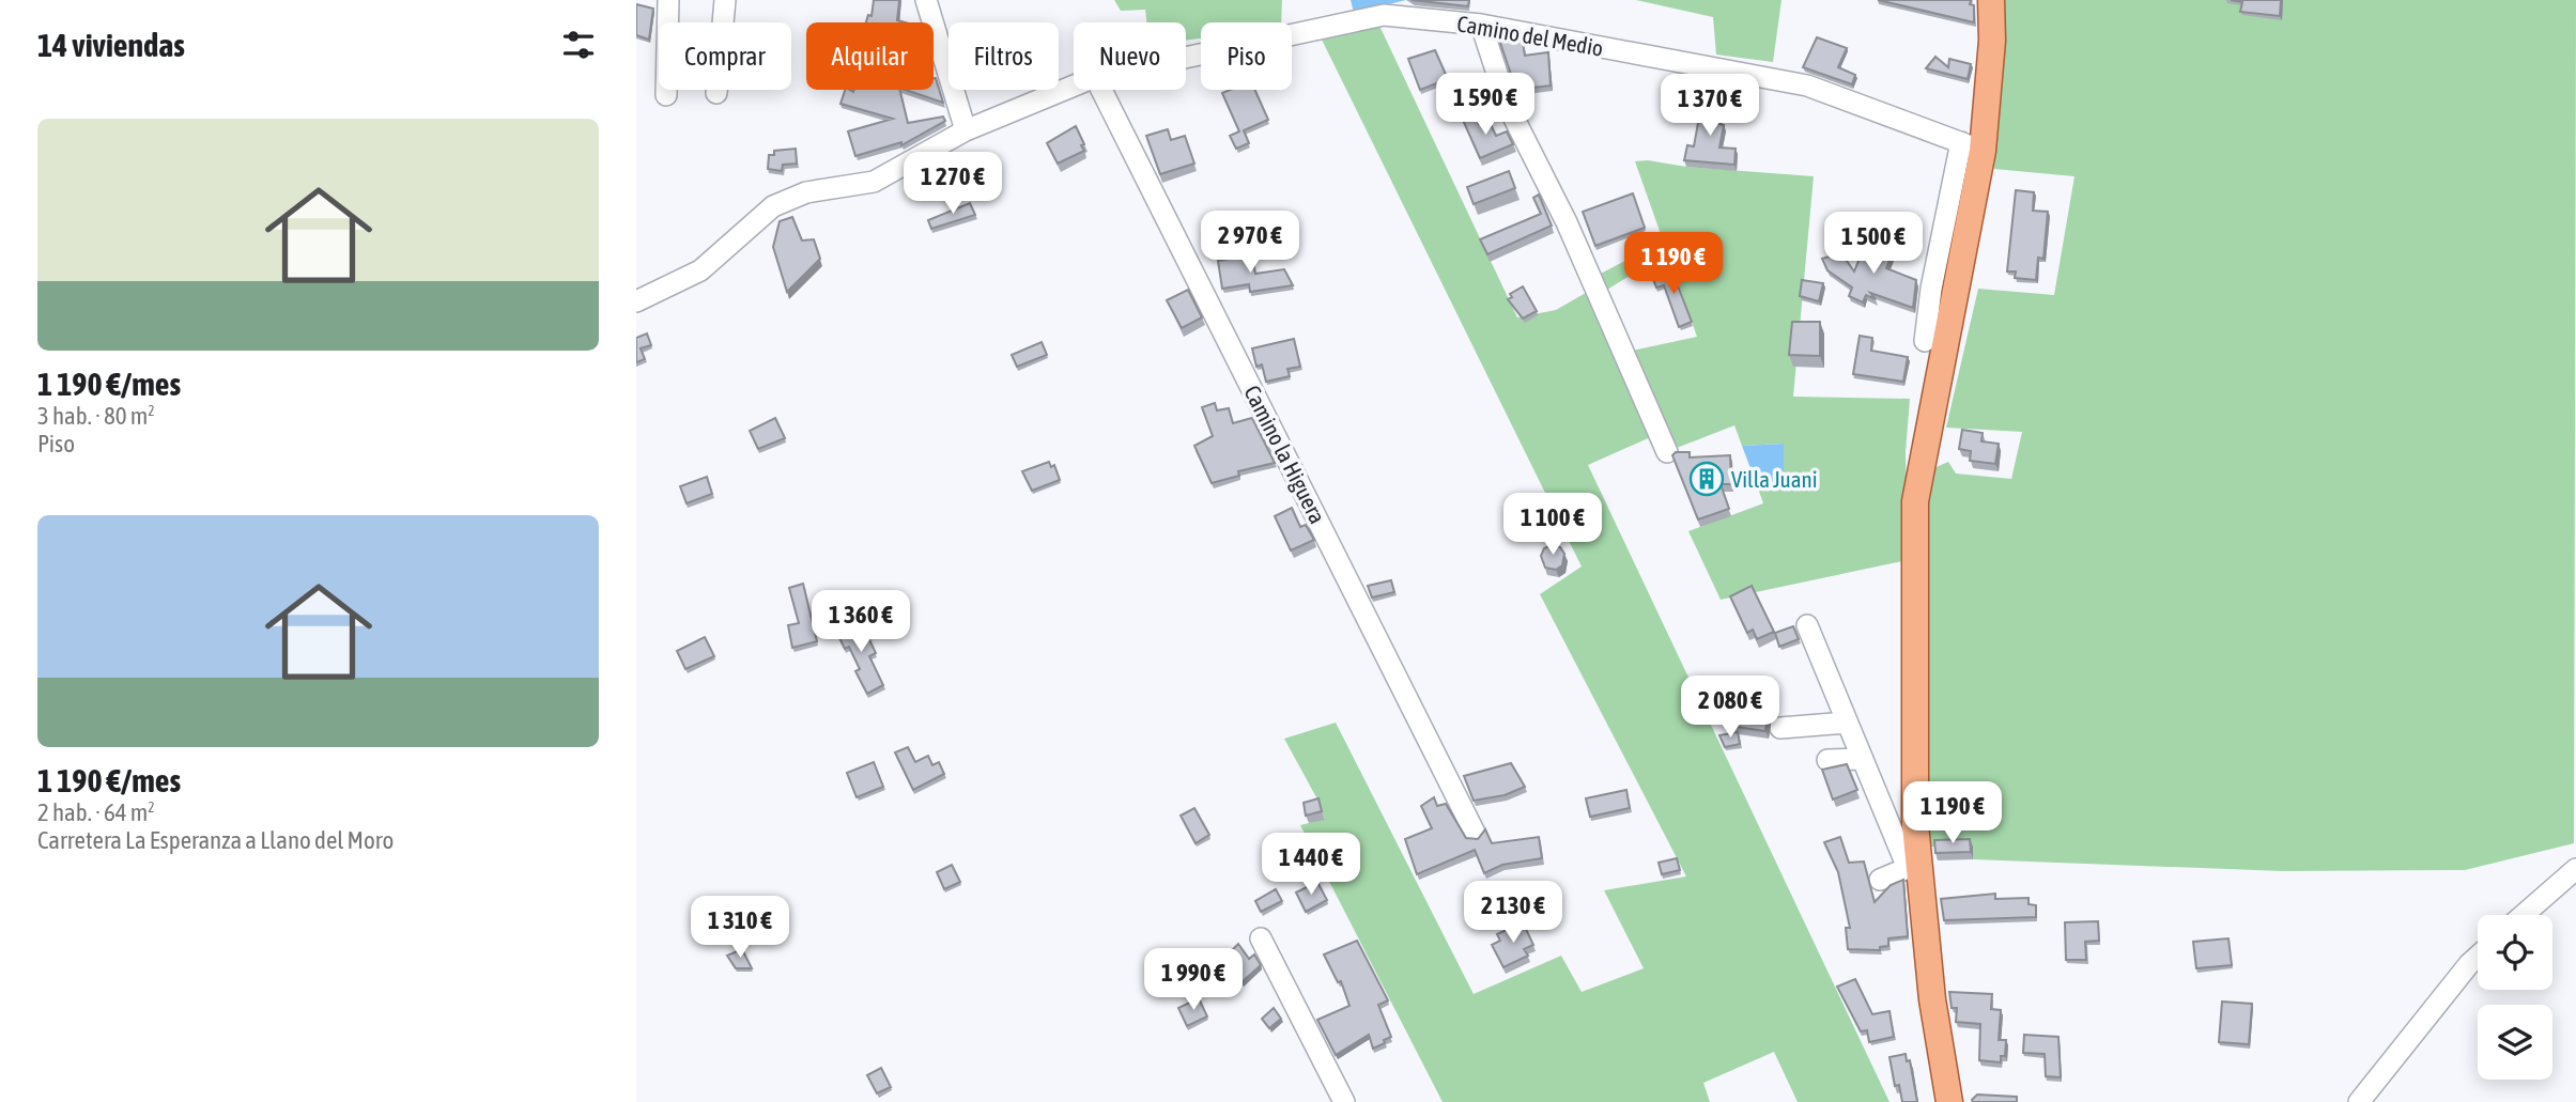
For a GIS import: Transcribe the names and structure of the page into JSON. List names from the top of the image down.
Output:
{
  "streets": {
    "street": ["Camino del Medio", "Camino la Higuera"]
  },
  "places": {
    "building": ["Villa Juani"]
  },
  "page": {
    "heading": "14 viviendas",
    "chip": [
      "Comprar",
      "Alquilar",
      "Filtros",
      "Nuevo",
      "Piso"
    ],
    "price": [
      "1 590 €",
      "1 370 €",
      "1 270 €",
      "2 970 €",
      "1 500 €",
      "1 190 €",
      "1 100 €",
      "1 360 €",
      "2 080 €",
      "1 190 €",
      "1 440 €",
      "2 130 €",
      "1 310 €",
      "1 990 €"
    ],
    "list": [
      {
        "name": "1 190 €/mes",
        "note": "3 hab. · 80 m² · Piso"
      },
      {
        "name": "1 190 €/mes",
        "note": "2 hab. · 64 m² · Carretera La Esperanza a Llano del Moro"
      }
    ]
  }
}
